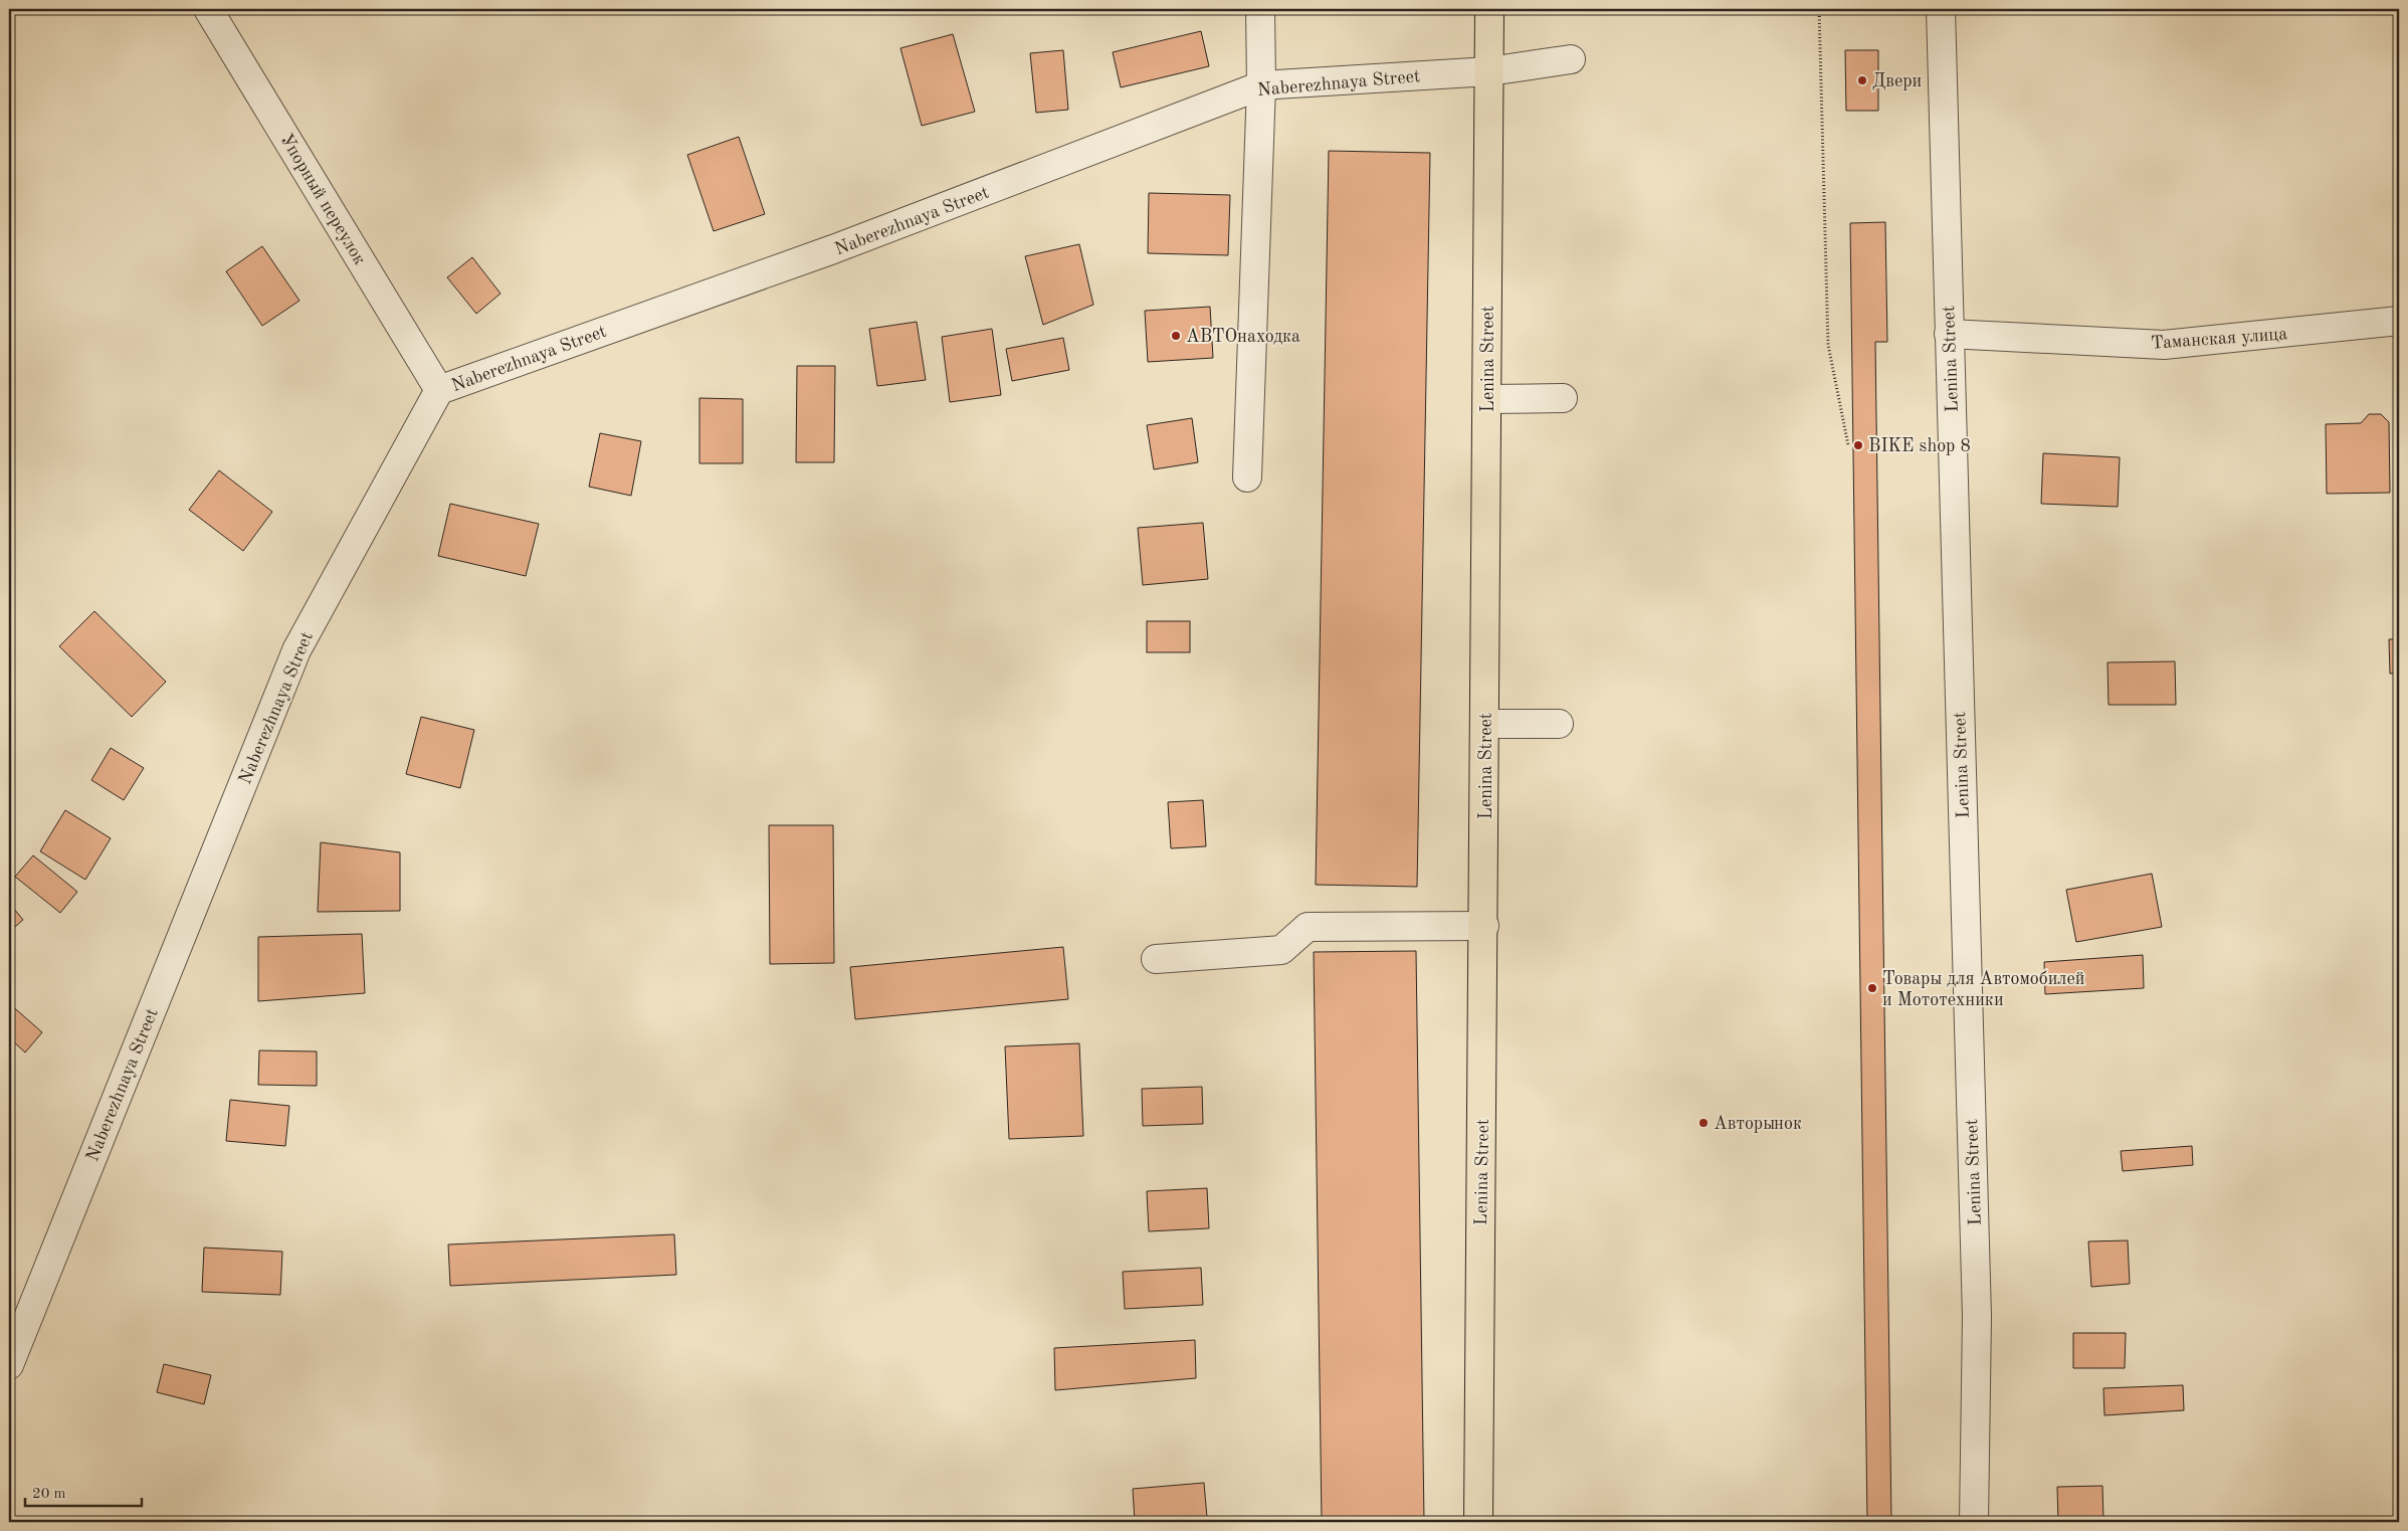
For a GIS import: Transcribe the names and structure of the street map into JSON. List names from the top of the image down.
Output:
{
  "streets": {
    "main road": ["Lenina Street"],
    "street": ["Naberezhnaya Street", "Упорный переулок", "Таманская улица"]
  },
  "crossings": [
    ["Naberezhnaya Street", "Упорный переулок"],
    ["Naberezhnaya Street", "Lenina Street"],
    ["Таманская улица", "Lenina Street"]
  ],
  "places": [
    "Двери",
    "АВТОнаходка",
    "BIKE shop 8",
    "Товары для Автомобилей и Мототехники",
    "Авторынок"
  ],
  "scale_bar": "20 m"
}
